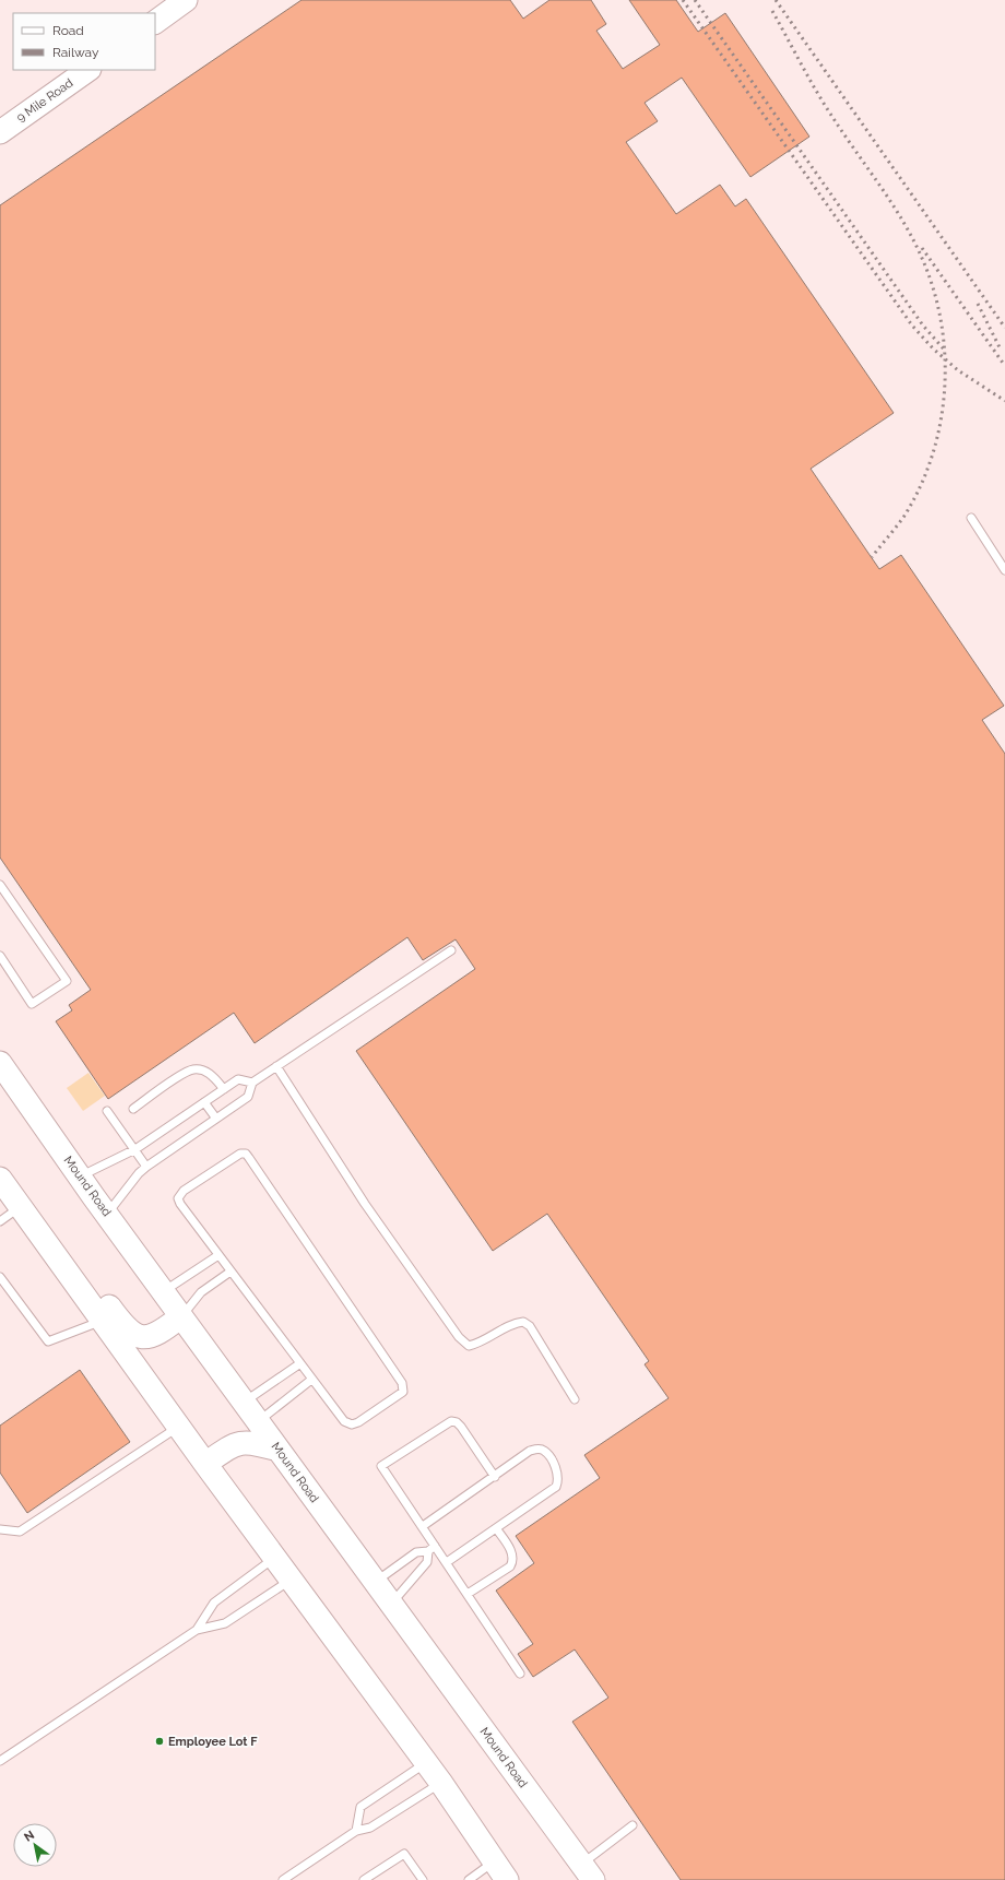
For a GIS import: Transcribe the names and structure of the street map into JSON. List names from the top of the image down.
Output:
{
  "streets": {
    "main road": ["9 Mile Road", "Mound Road"]
  },
  "places": ["Employee Lot F"],
  "legend": ["Road", "Railway"],
  "north": "top left"
}
